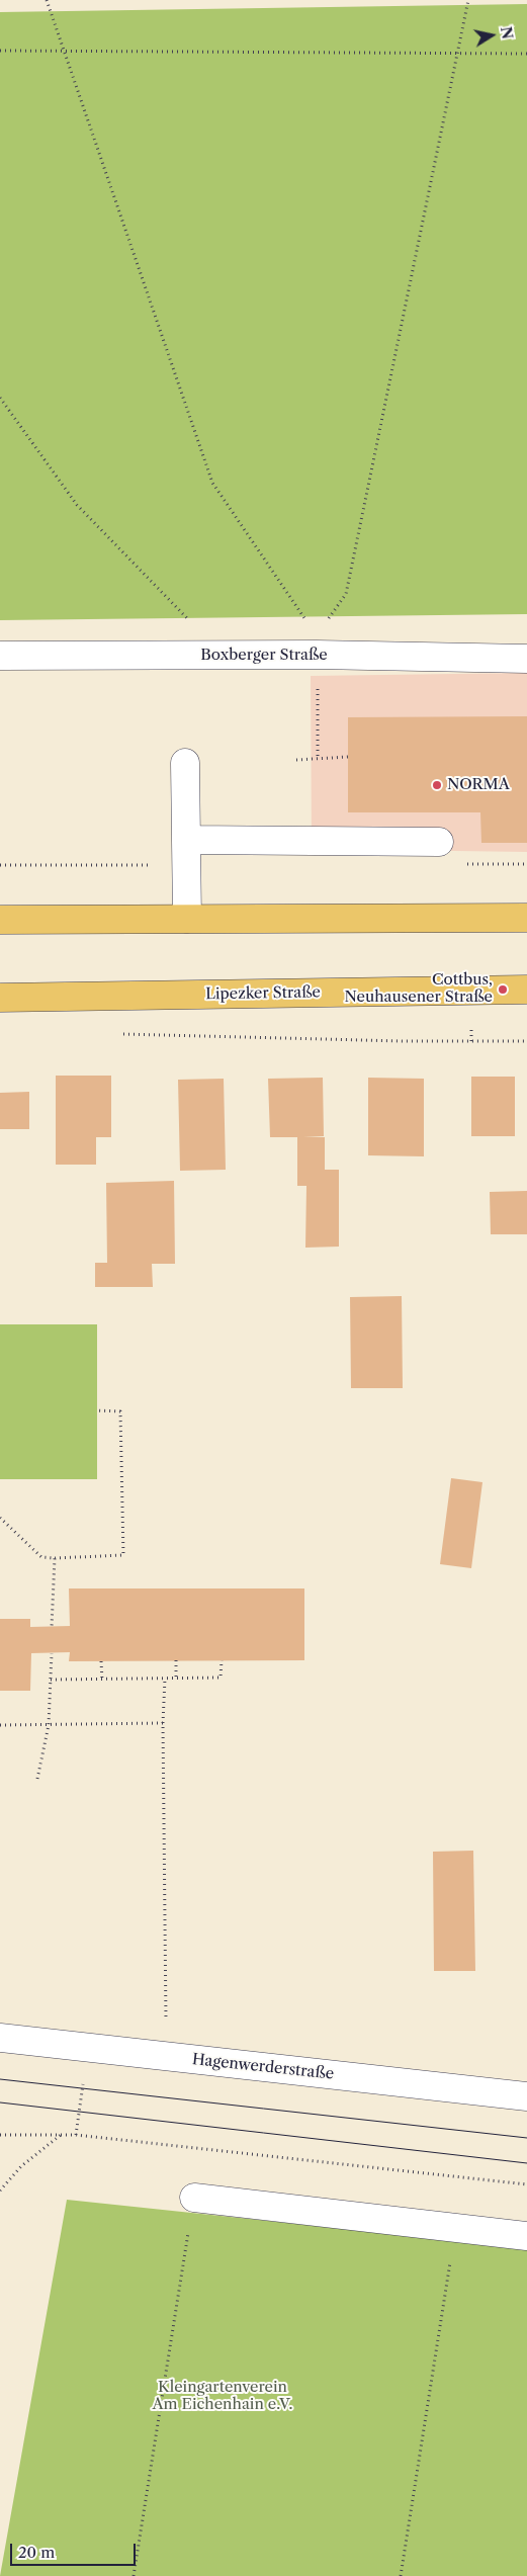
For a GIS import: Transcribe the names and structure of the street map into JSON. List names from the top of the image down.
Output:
{
  "streets": {
    "main road": ["Lipezker Straße"],
    "street": ["Boxberger Straße", "Hagenwerderstraße"]
  },
  "parks": ["Kleingartenverein Am Eichenhain e.V."],
  "places": ["NORMA", "Cottbus, Neuhausener Straße"],
  "scale_bar": "20 m",
  "north": "right"
}
